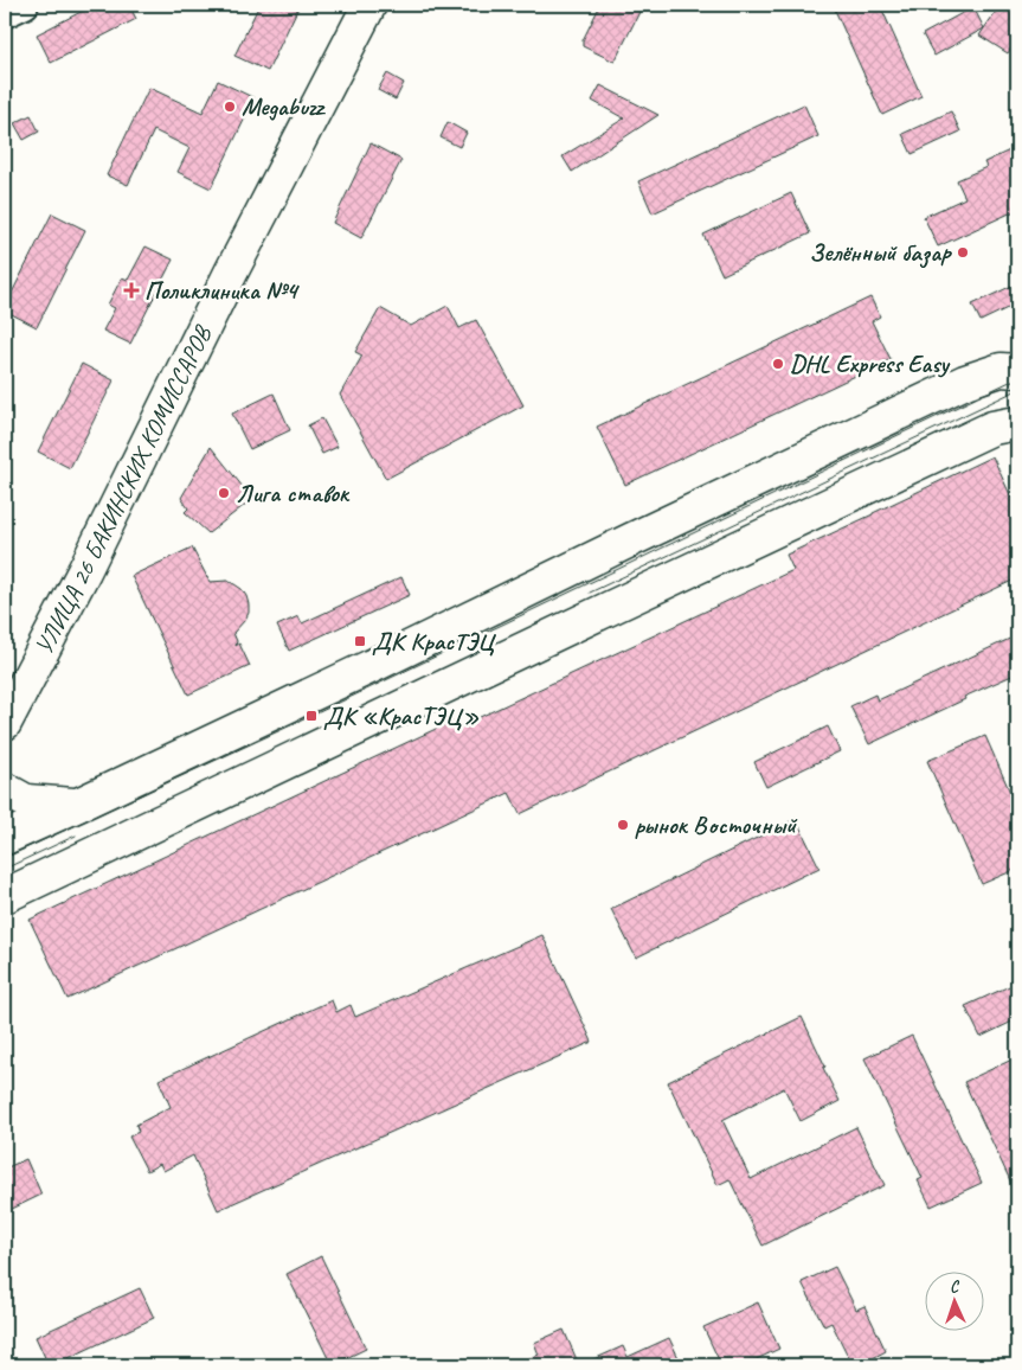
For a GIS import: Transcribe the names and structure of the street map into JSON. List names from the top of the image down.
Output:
{
  "streets": {
    "main road": ["УЛИЦА 26 БАКИНСКИХ КОМИССАРОВ"]
  },
  "places": {
    "other": [
      "Megabuzz",
      "Зелённый базар",
      "DHL Express Easy",
      "Лига ставок",
      "рынок Восточный"
    ],
    "health": ["Поликлиника №4"],
    "transit": ["ДК КрасТЭЦ", "ДК «КрасТЭЦ»"]
  },
  "north": "top"
}
